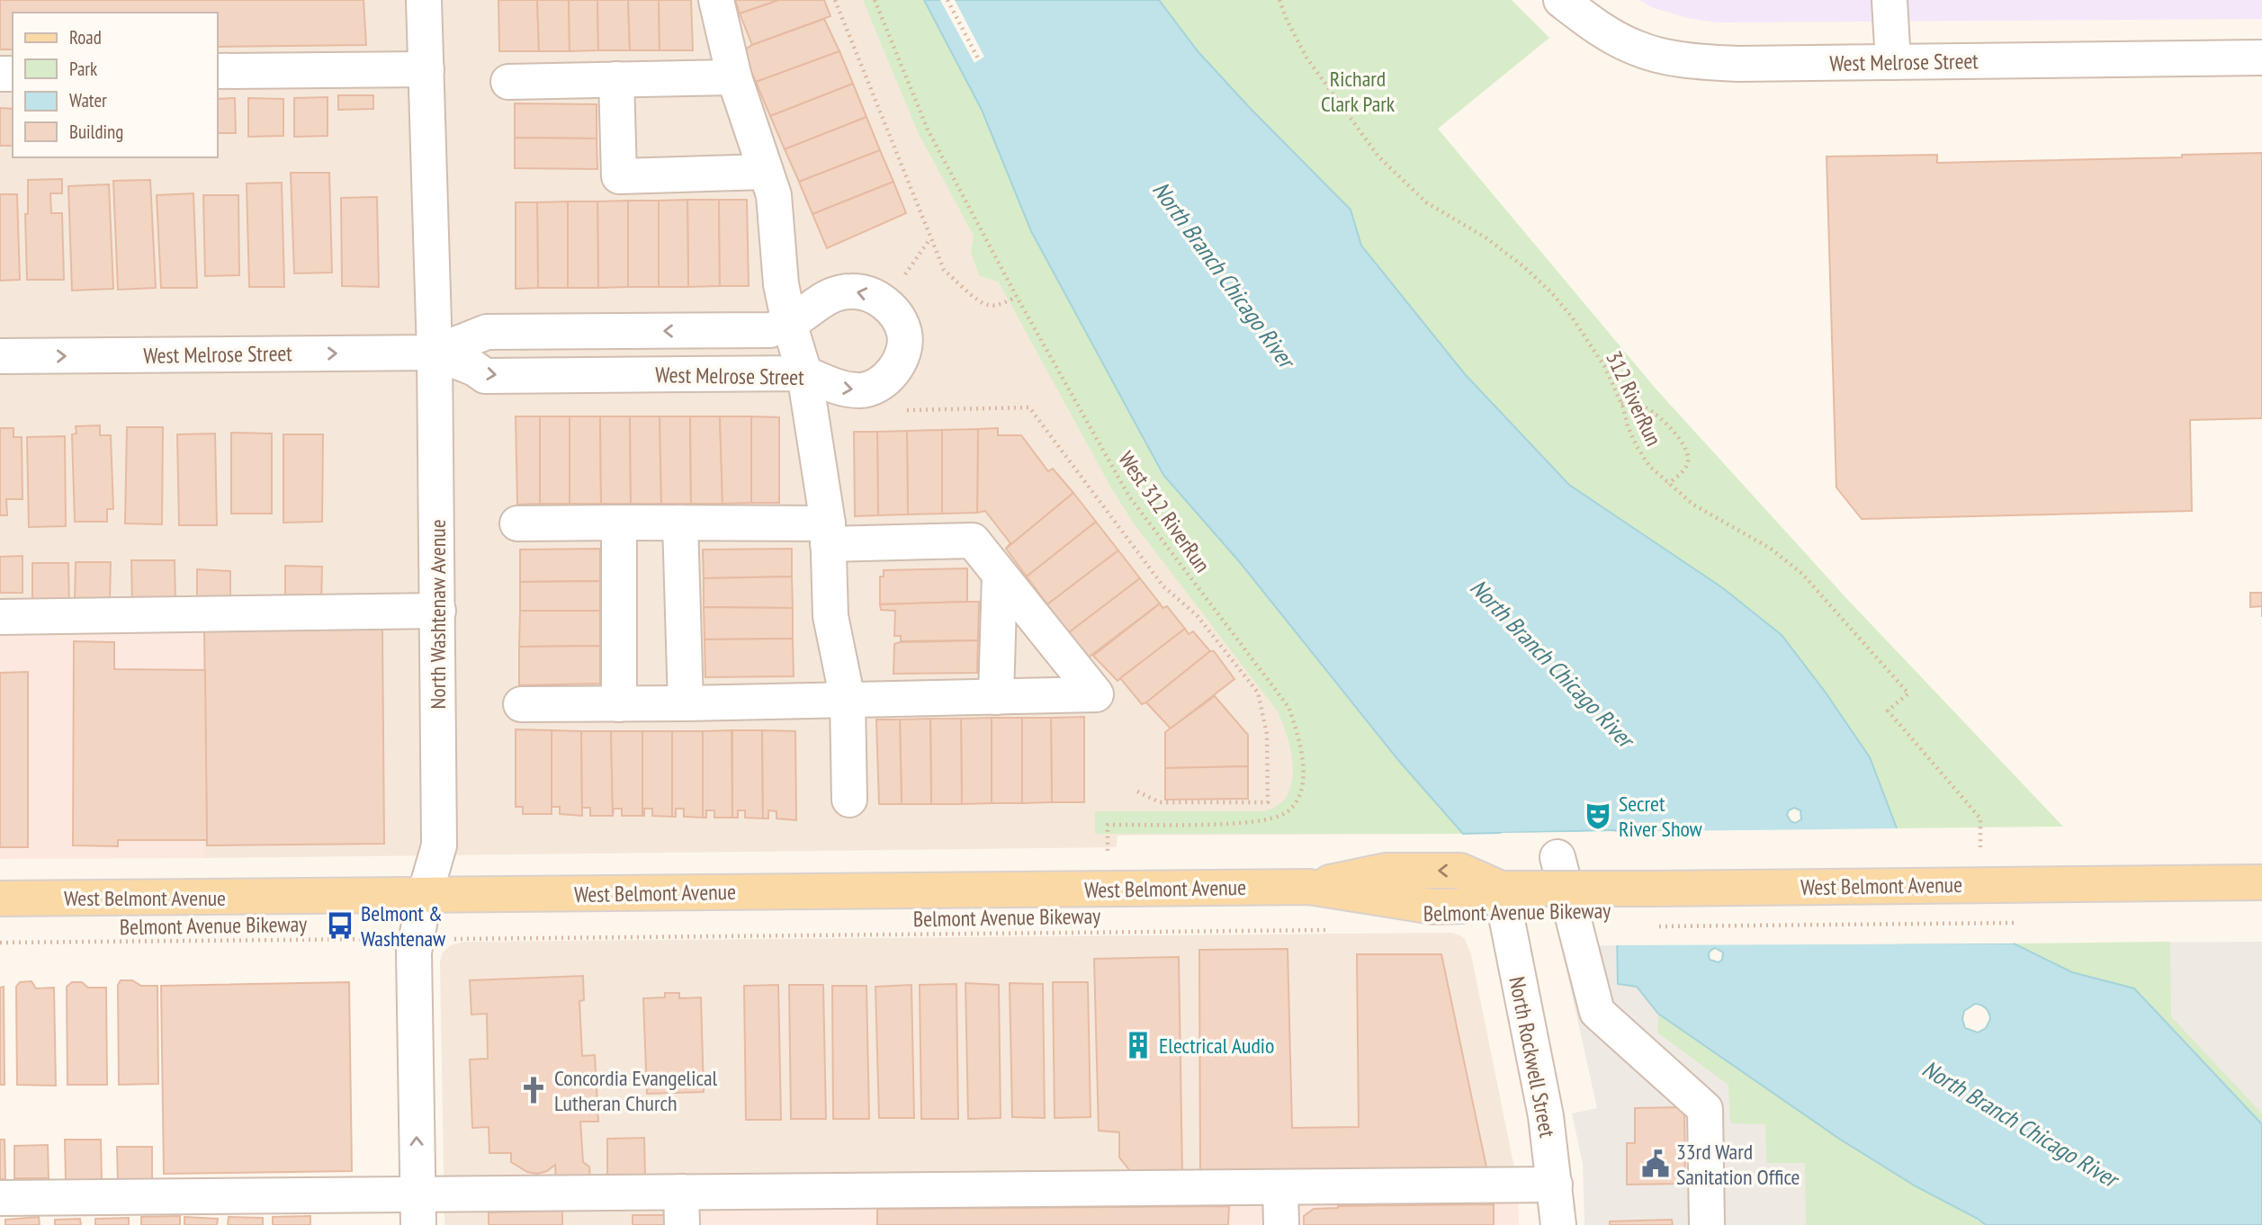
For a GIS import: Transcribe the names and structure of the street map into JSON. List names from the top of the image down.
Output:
{
  "streets": {
    "main road": ["West Belmont Avenue"],
    "street": ["West Melrose Street", "North Washtenaw Avenue", "North Rockwell Street"],
    "path": ["312 RiverRun", "West 312 RiverRun", "Belmont Avenue Bikeway"]
  },
  "crossings": [
    ["West Melrose Street", "North Washtenaw Avenue"],
    ["North Washtenaw Avenue", "West Belmont Avenue"],
    ["North Washtenaw Avenue", "Belmont Avenue Bikeway"],
    ["West Belmont Avenue", "North Rockwell Street"]
  ],
  "water": ["North Branch Chicago River"],
  "parks": ["Richard Clark Park"],
  "places": {
    "theatre": ["Secret River Show"],
    "bus stop": ["Belmont & Washtenaw"],
    "building": ["Electrical Audio"],
    "church": ["Concordia Evangelical Lutheran Church"],
    "public building": ["33rd Ward Sanitation Office"]
  },
  "legend": [
    "Road",
    "Park",
    "Water",
    "Building"
  ]
}
